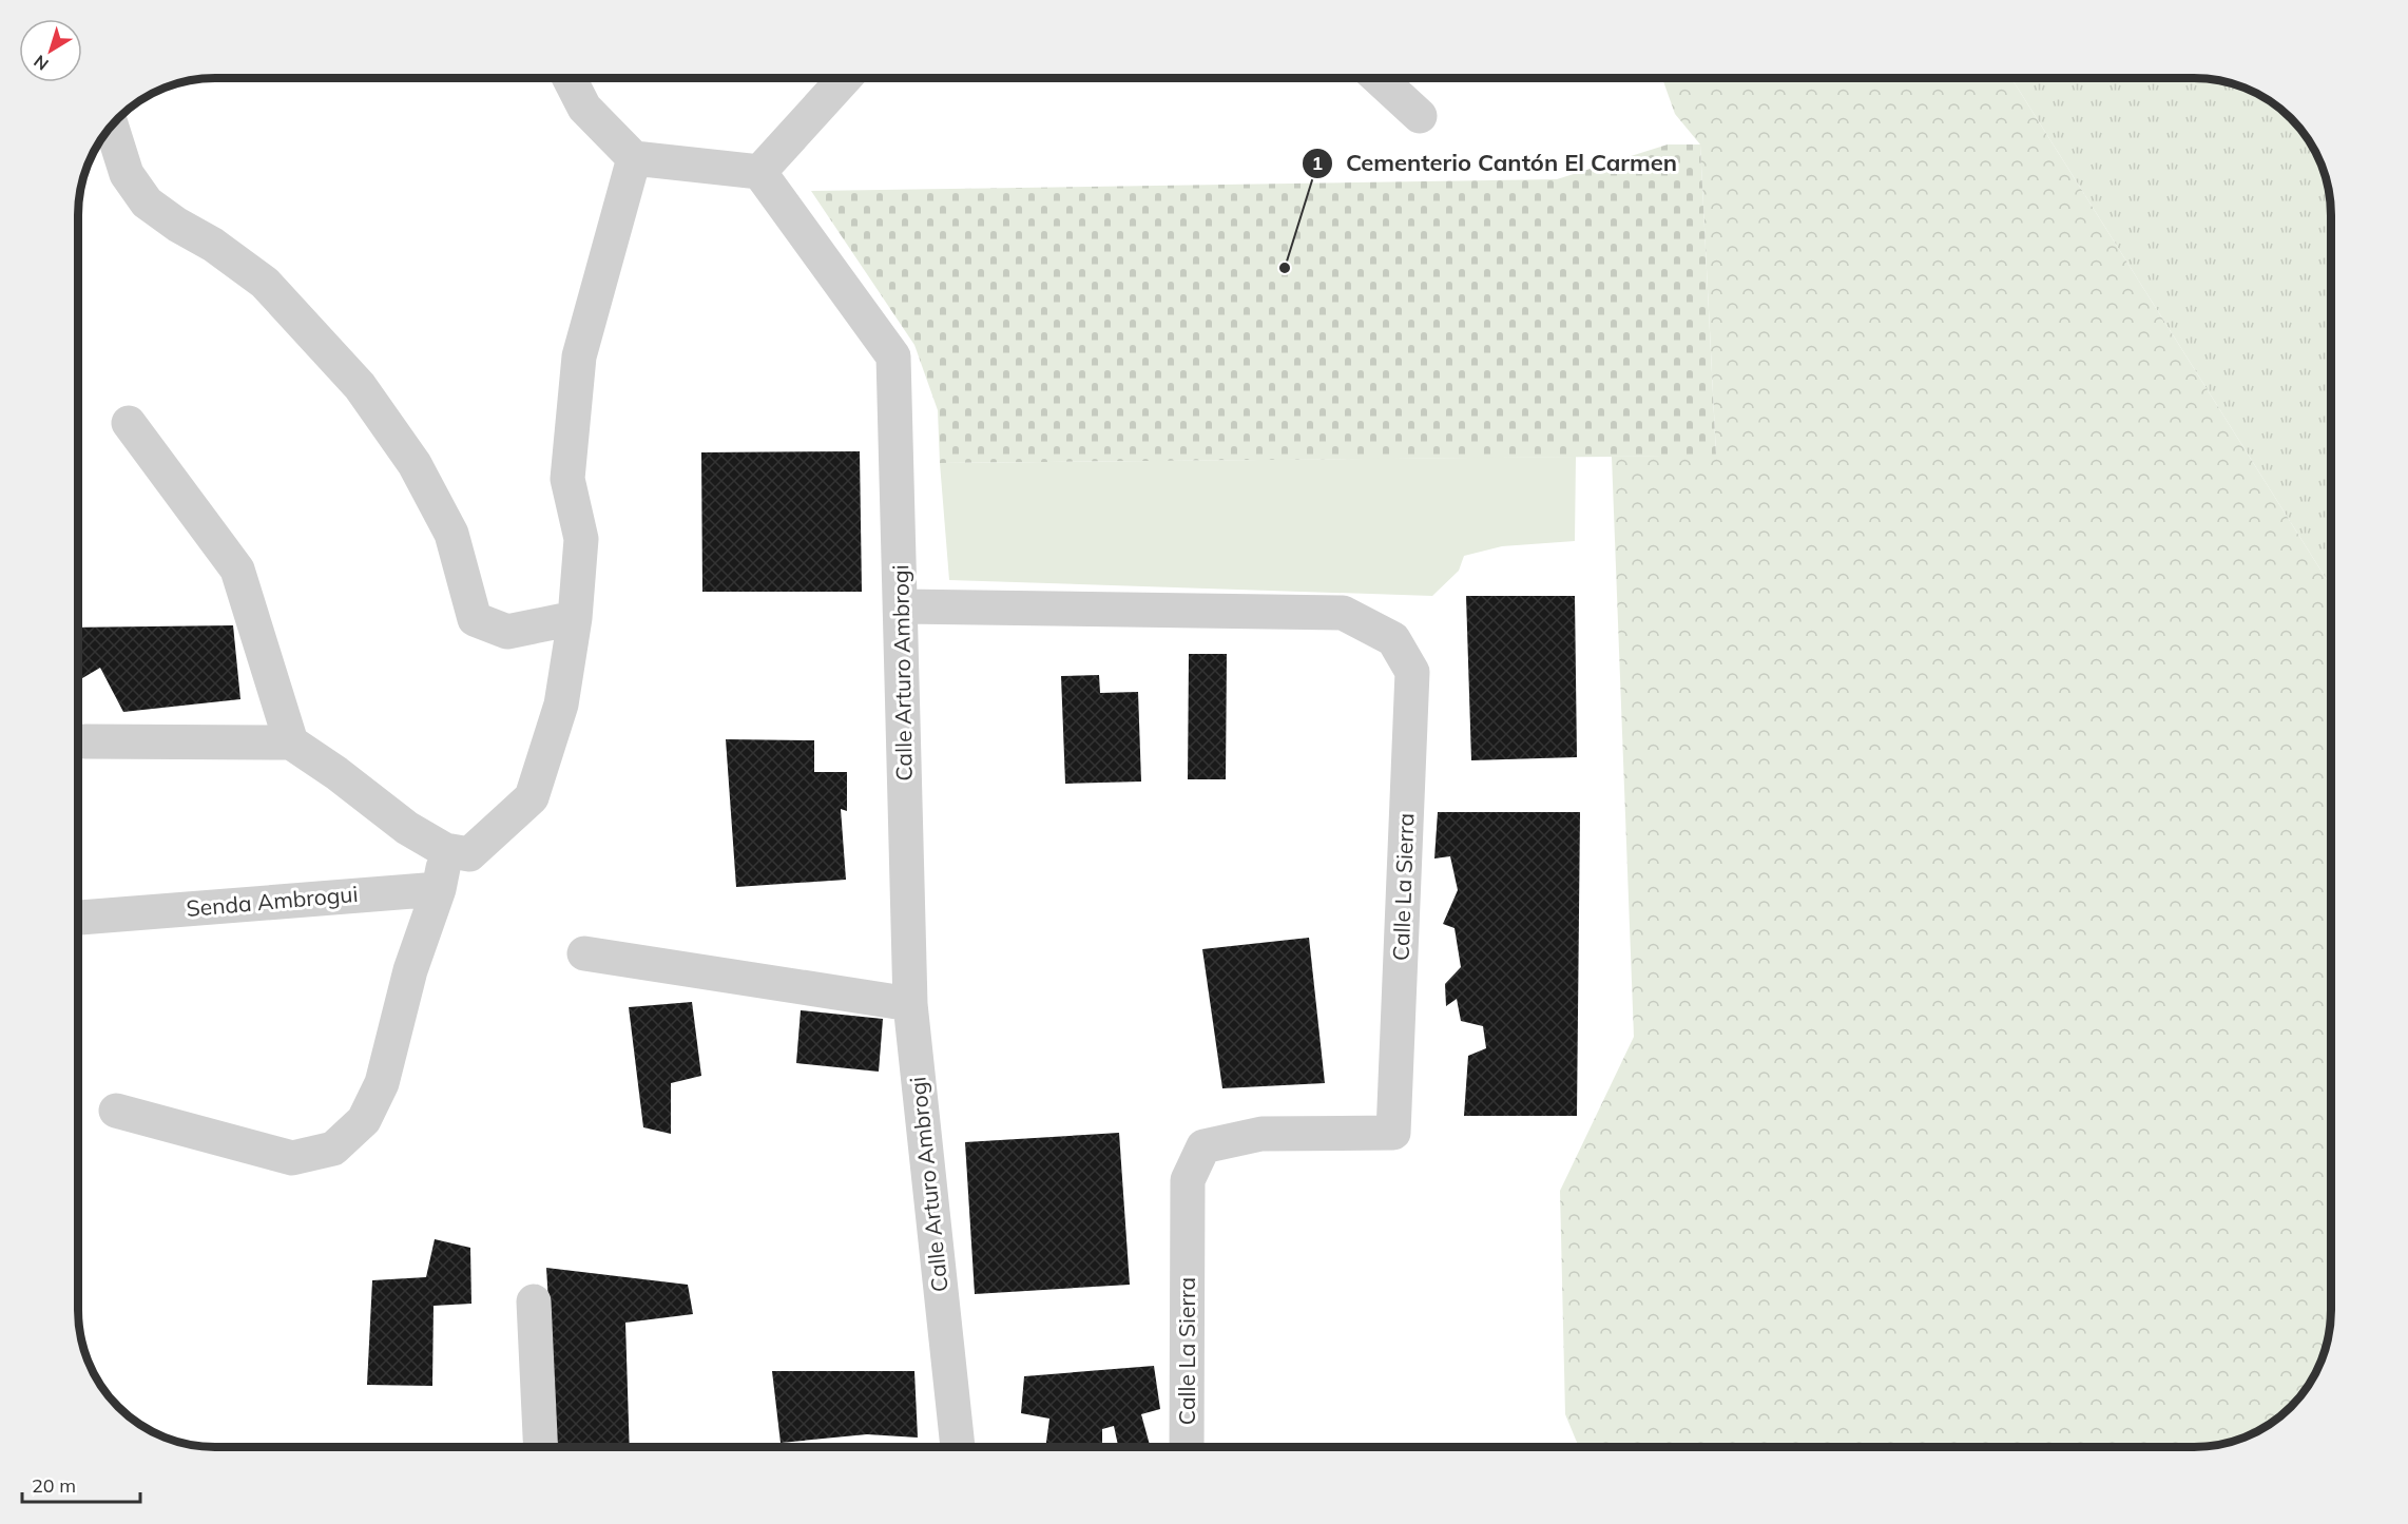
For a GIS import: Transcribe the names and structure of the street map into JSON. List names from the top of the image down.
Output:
{
  "streets": {
    "street": ["Calle Arturo Ambrogi", "Calle La Sierra", "Senda Ambrogui"]
  },
  "crossings": [
    ["Calle Arturo Ambrogi", "Calle La Sierra"]
  ],
  "places": ["Cementerio Cantón El Carmen"],
  "scale_bar": "20 m",
  "north": "bottom left"
}
